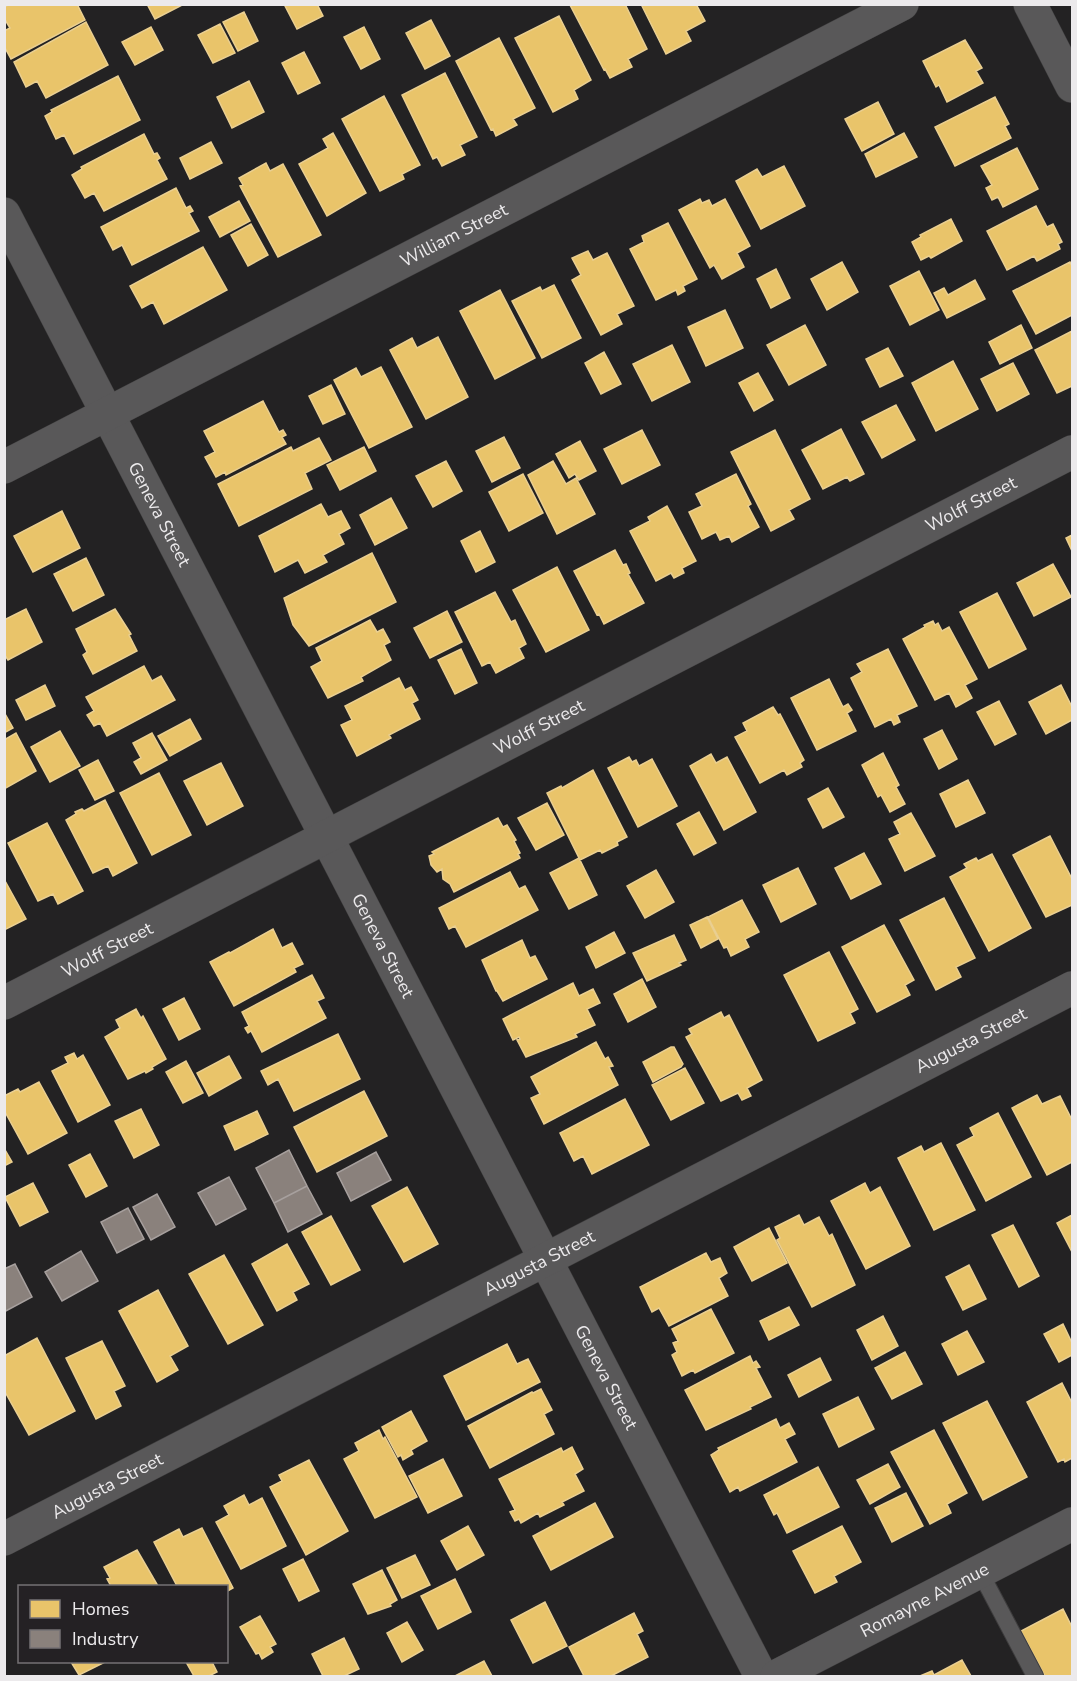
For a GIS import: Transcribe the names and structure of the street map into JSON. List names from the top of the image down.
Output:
{
  "streets": {
    "street": [
      "William Street",
      "Wolff Street",
      "Geneva Street",
      "Augusta Street",
      "Romayne Avenue"
    ]
  },
  "crossings": [
    ["William Street", "Geneva Street"],
    ["Wolff Street", "Geneva Street"],
    ["Geneva Street", "Augusta Street"]
  ],
  "legend": ["Homes", "Industry"]
}
